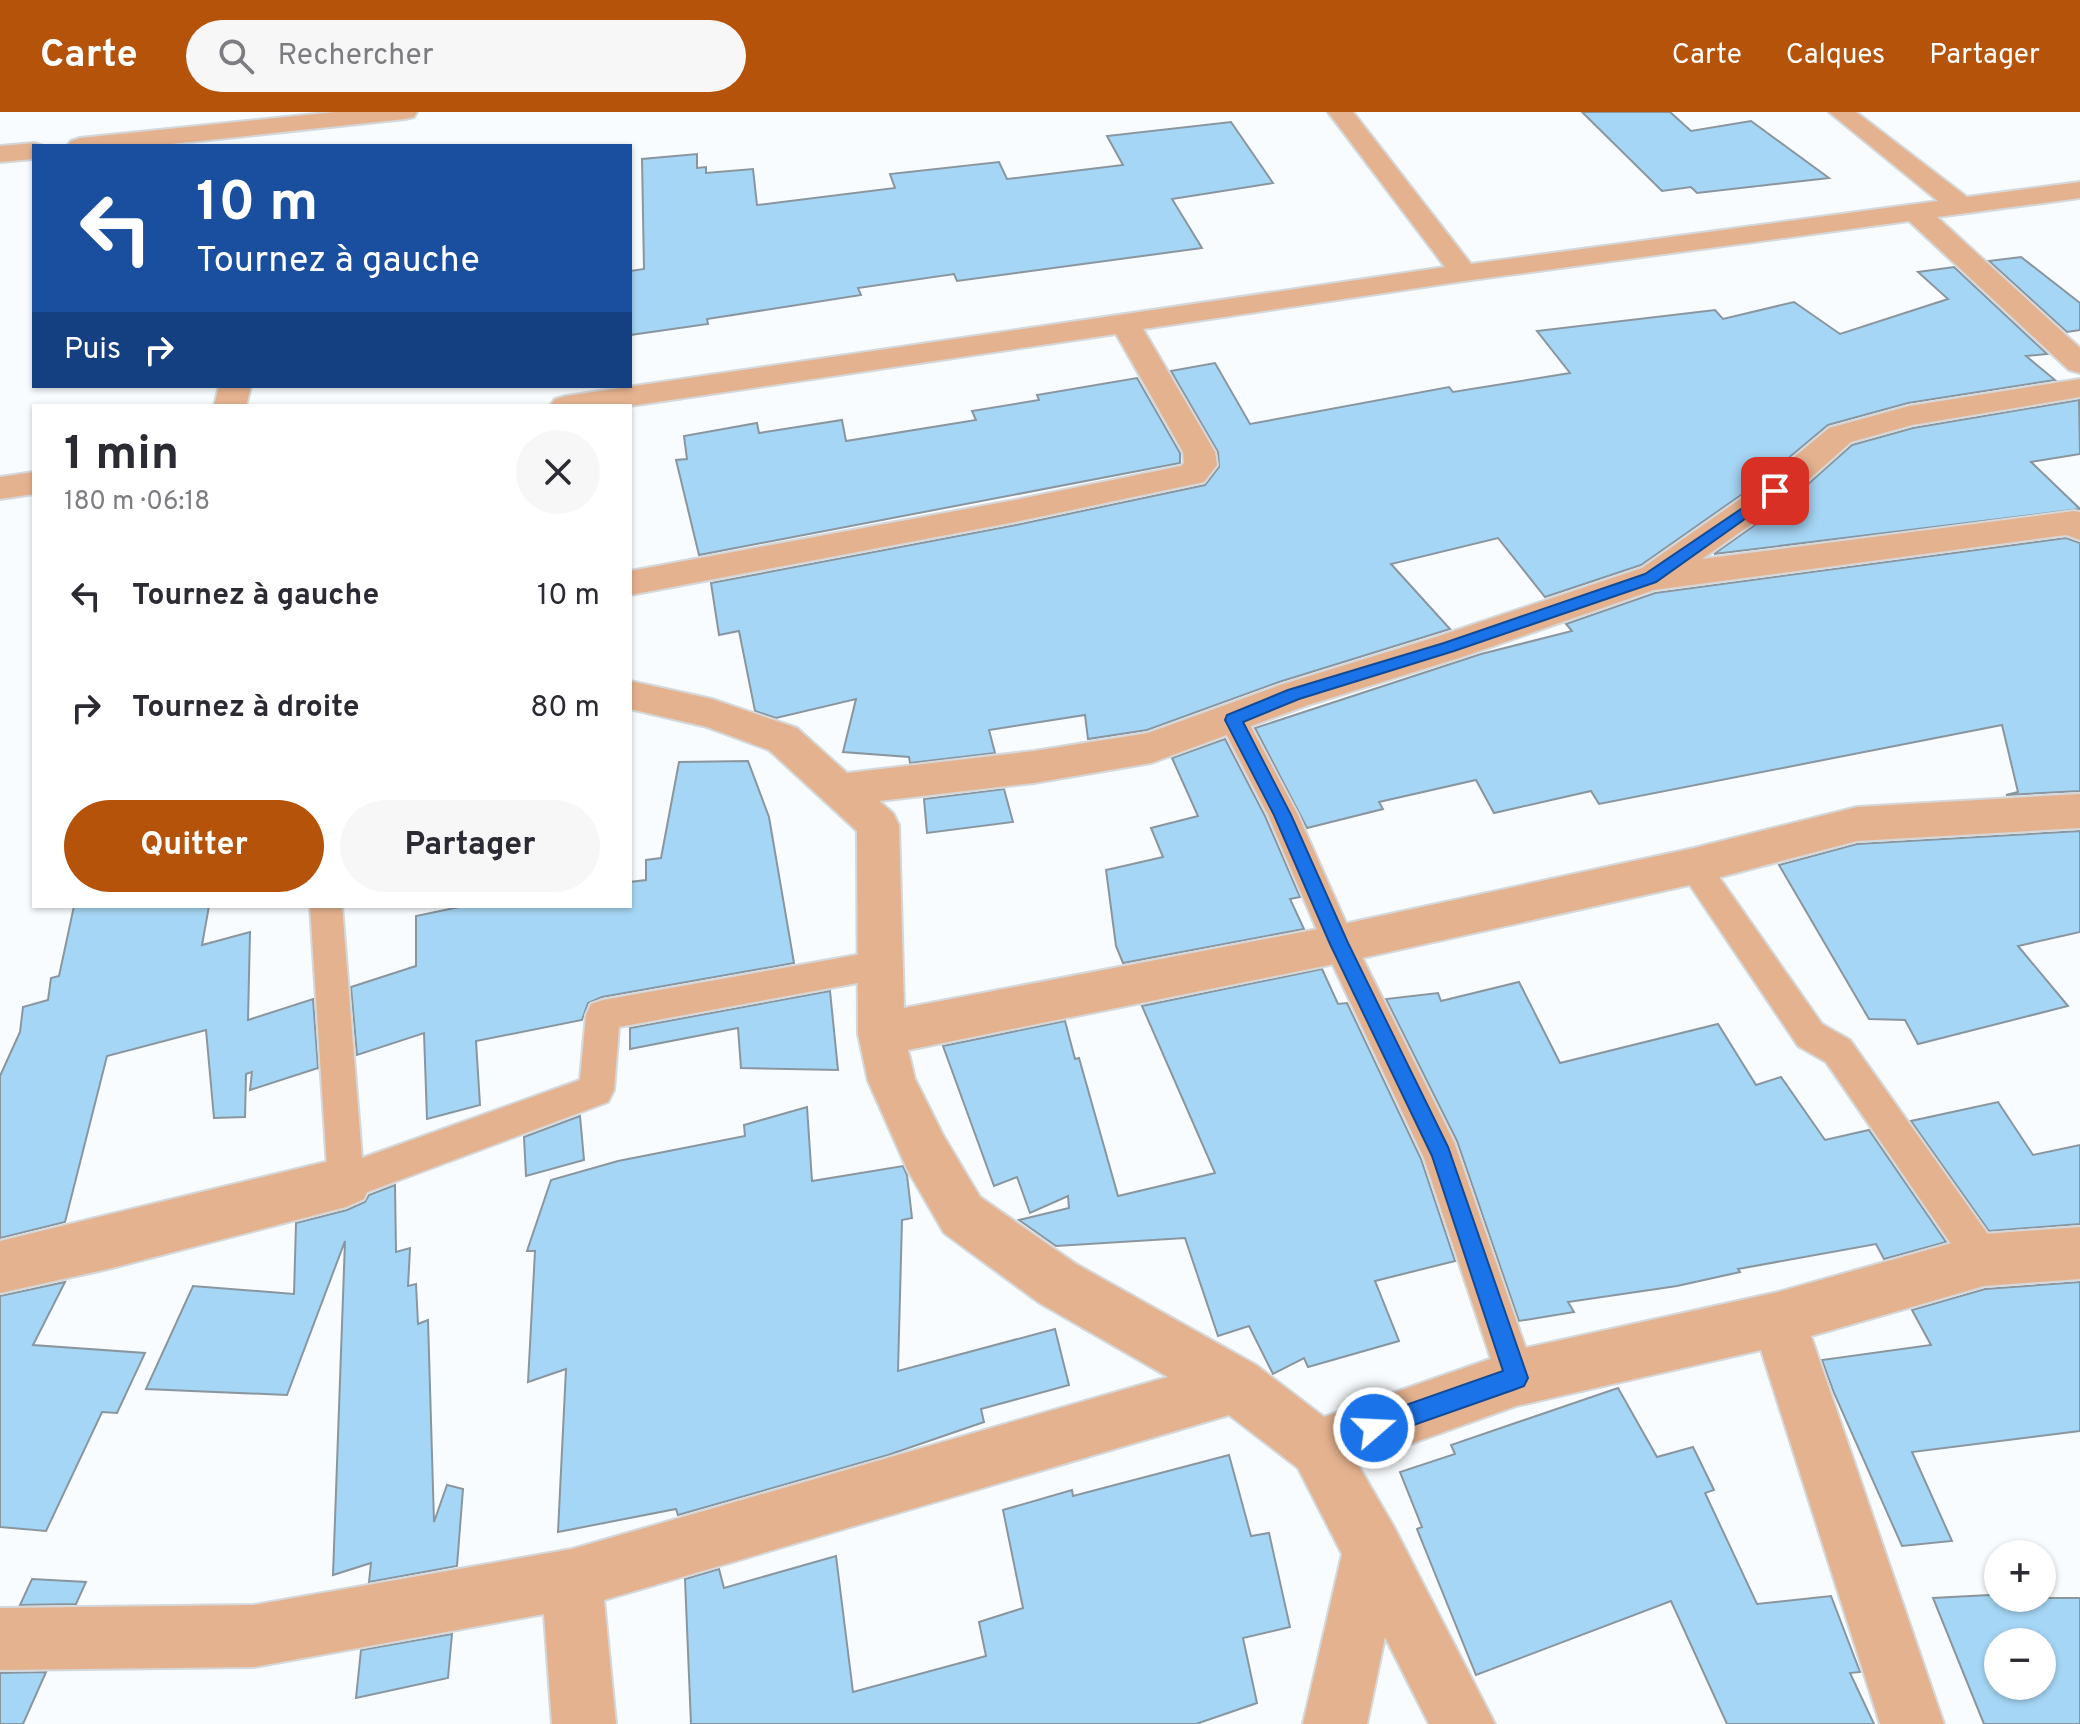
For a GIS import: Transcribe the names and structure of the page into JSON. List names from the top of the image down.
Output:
{
  "page": {
    "header": "Carte",
    "search": "Rechercher",
    "nav": ["Carte", "Calques", "Partager"],
    "turn": ["10 m", "Tournez à gauche"],
    "then": "Puis",
    "heading": ["1 min", "180 m · 06:18"],
    "list": [
      {
        "name": "Tournez à gauche",
        "value": "10 m"
      },
      {
        "name": "Tournez à droite",
        "value": "80 m"
      }
    ],
    "buttons": ["Quitter", "Partager"],
    "map_buttons": ["+", "−"]
  }
}
